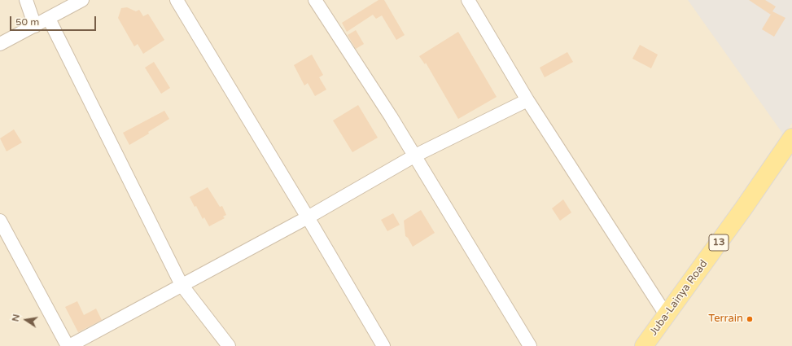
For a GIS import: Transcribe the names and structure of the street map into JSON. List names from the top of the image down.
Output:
{
  "streets": {
    "main road": ["13", "Juba-Lainya Road"]
  },
  "places": ["Terrain"],
  "scale_bar": "50 m",
  "north": "left"
}
